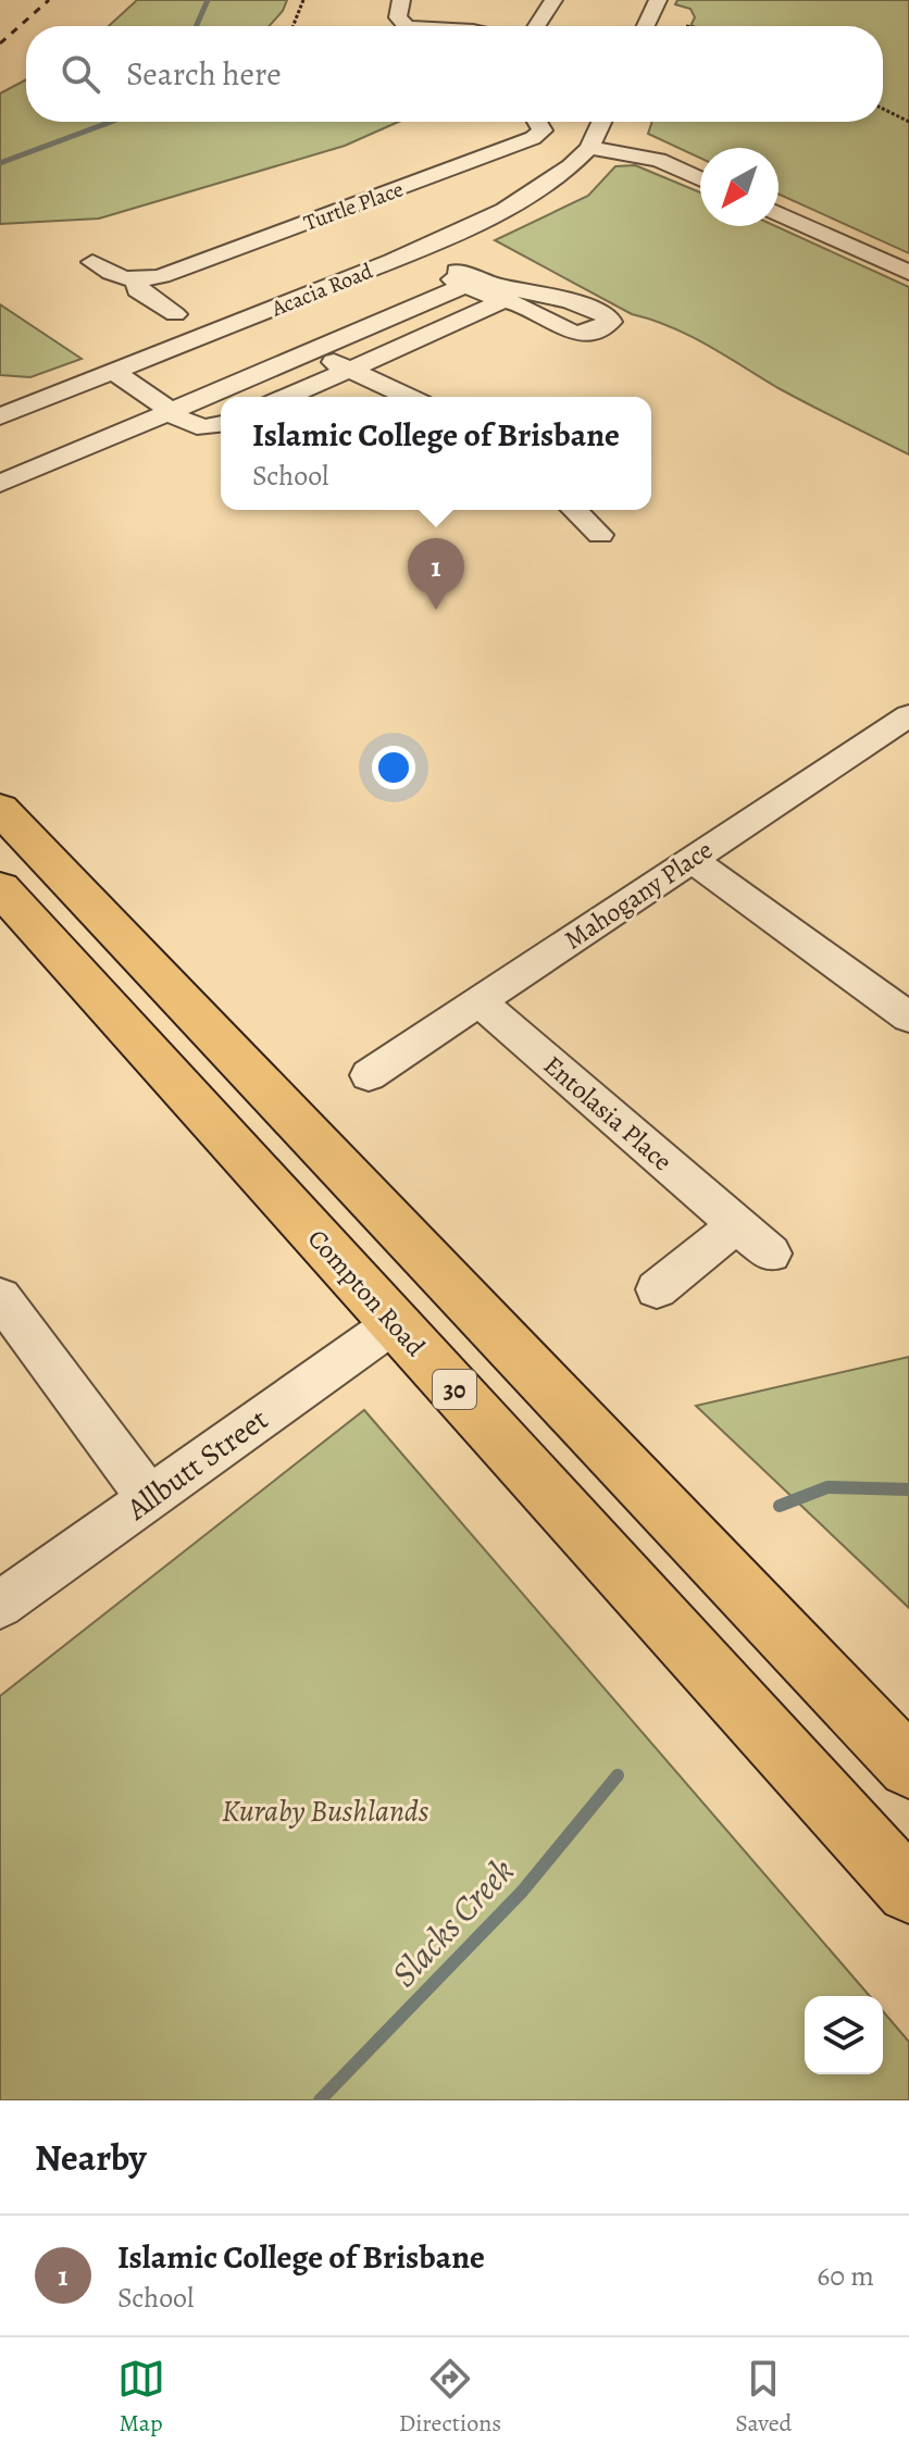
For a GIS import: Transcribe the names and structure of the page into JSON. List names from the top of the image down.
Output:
{
  "streets": {
    "main road": ["Compton Road", "30"],
    "street": [
      "Turtle Place",
      "Acacia Road",
      "Mahogany Place",
      "Entolasia Place",
      "Allbutt Street"
    ]
  },
  "crossings": [
    ["Mahogany Place", "Entolasia Place"],
    ["Compton Road", "Allbutt Street"]
  ],
  "water": ["Slacks Creek"],
  "parks": ["Kuraby Bushlands"],
  "north": "bottom left",
  "page": {
    "search": "Search here",
    "popup": ["Islamic College of Brisbane", "School"],
    "pins": "1",
    "heading": "Nearby",
    "list": [
      {
        "mark": "1",
        "name": "Islamic College of Brisbane",
        "note": "School",
        "value": "60 m"
      }
    ],
    "nav": ["Map", "Directions", "Saved"]
  }
}
